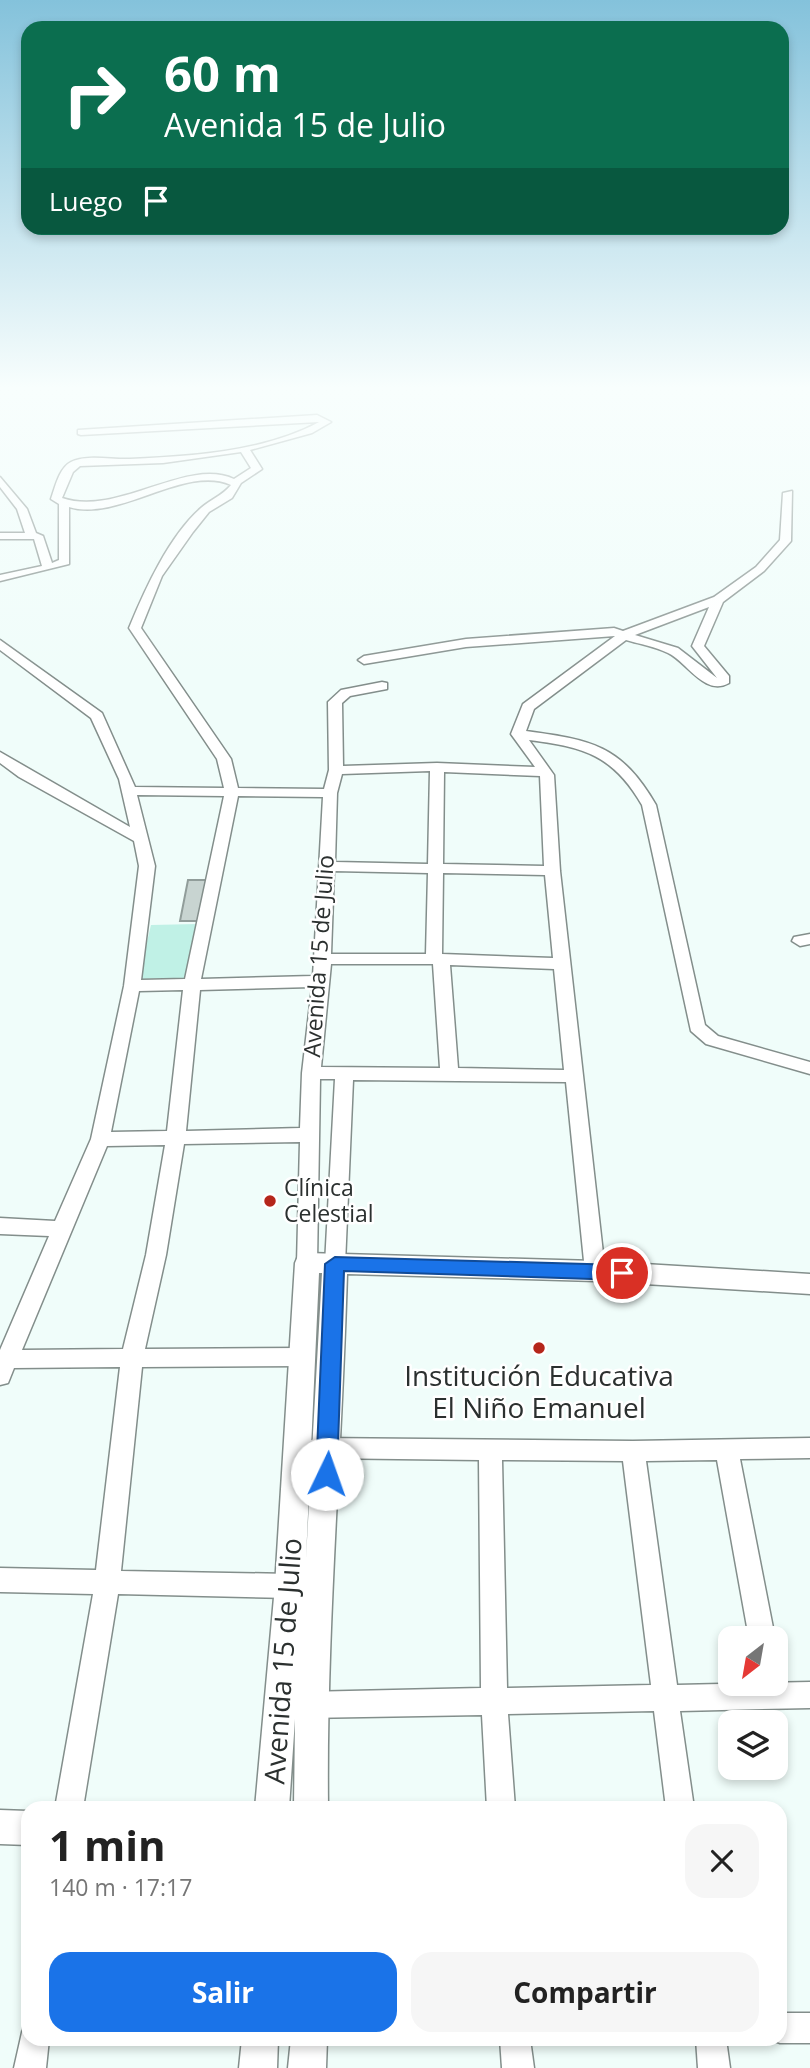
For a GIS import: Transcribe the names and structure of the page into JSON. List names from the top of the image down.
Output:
{
  "streets": {
    "street": ["Avenida 15 de Julio"]
  },
  "places": ["Clínica Celestial", "Institución Educativa El Niño Emanuel"],
  "north": "bottom left",
  "page": {
    "turn": ["60 m", "Avenida 15 de Julio"],
    "then": "Luego",
    "heading": ["1 min", "140 m · 17:17"],
    "buttons": ["Salir", "Compartir"]
  }
}
